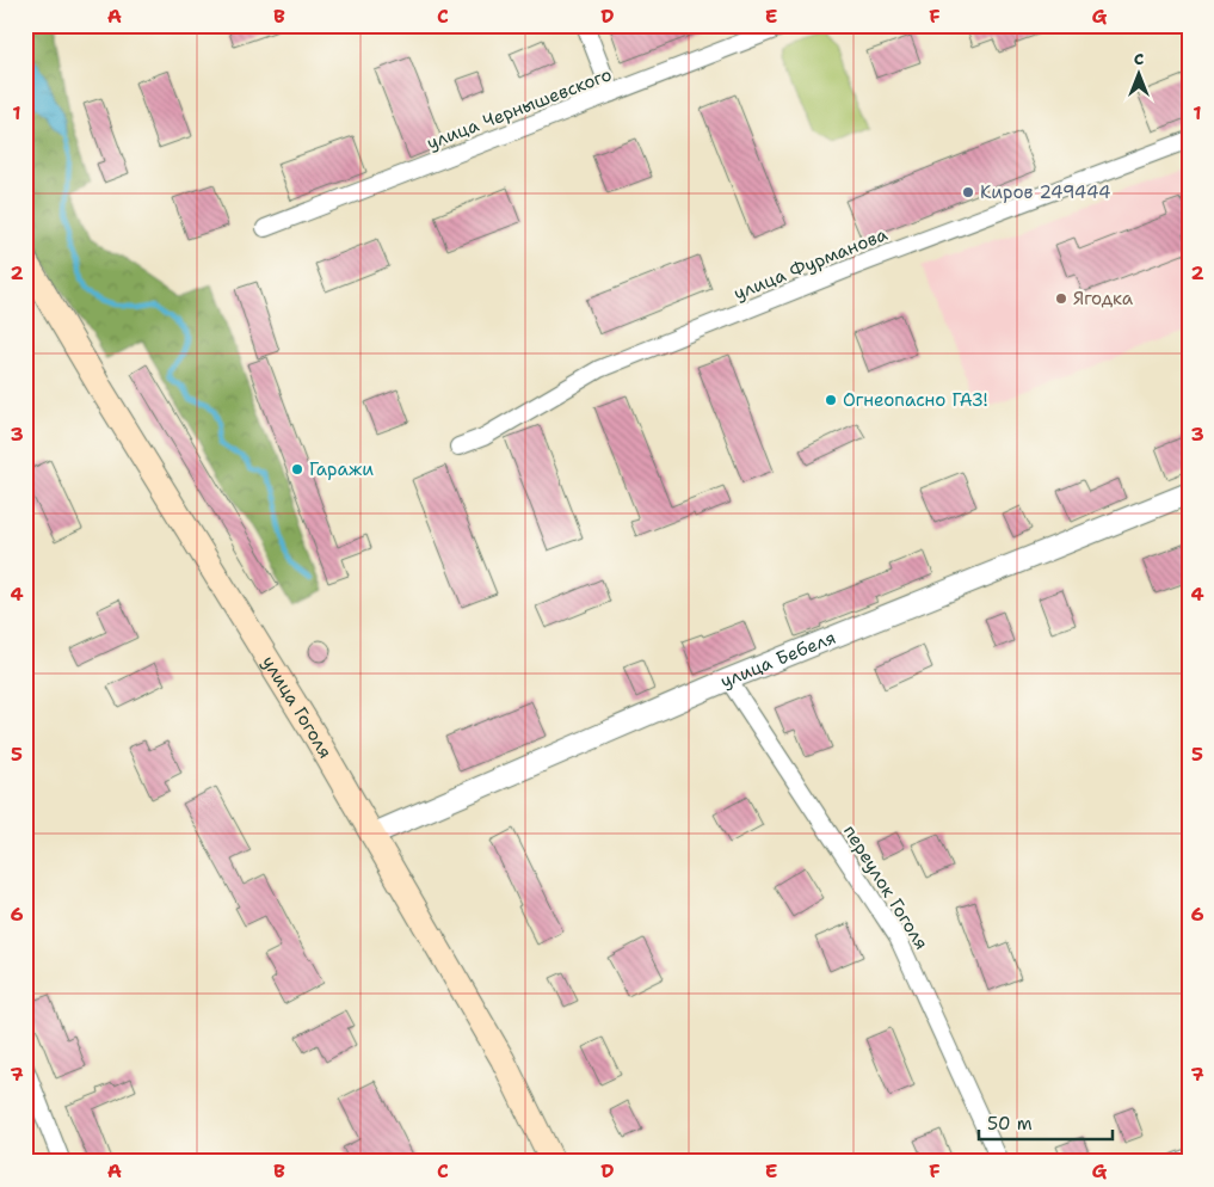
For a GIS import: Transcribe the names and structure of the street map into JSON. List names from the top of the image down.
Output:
{
  "streets": {
    "main road": ["улица Гоголя"],
    "street": [
      "улица Чернышевского",
      "улица Фурманова",
      "улица Бебеля",
      "переулок Гоголя"
    ]
  },
  "crossings": [
    ["улица Бебеля", "улица Гоголя"],
    ["улица Бебеля", "переулок Гоголя"]
  ],
  "places": [
    "Киров 249444",
    "Ягодка",
    "Огнеопасно ГАЗ!",
    "Гаражи"
  ],
  "scale_bar": "50 m",
  "north": "top",
  "grid": {
    "columns": [
      "A",
      "B",
      "C",
      "D",
      "E",
      "F",
      "G"
    ],
    "rows": [
      "1",
      "2",
      "3",
      "4",
      "5",
      "6",
      "7"
    ]
  }
}
